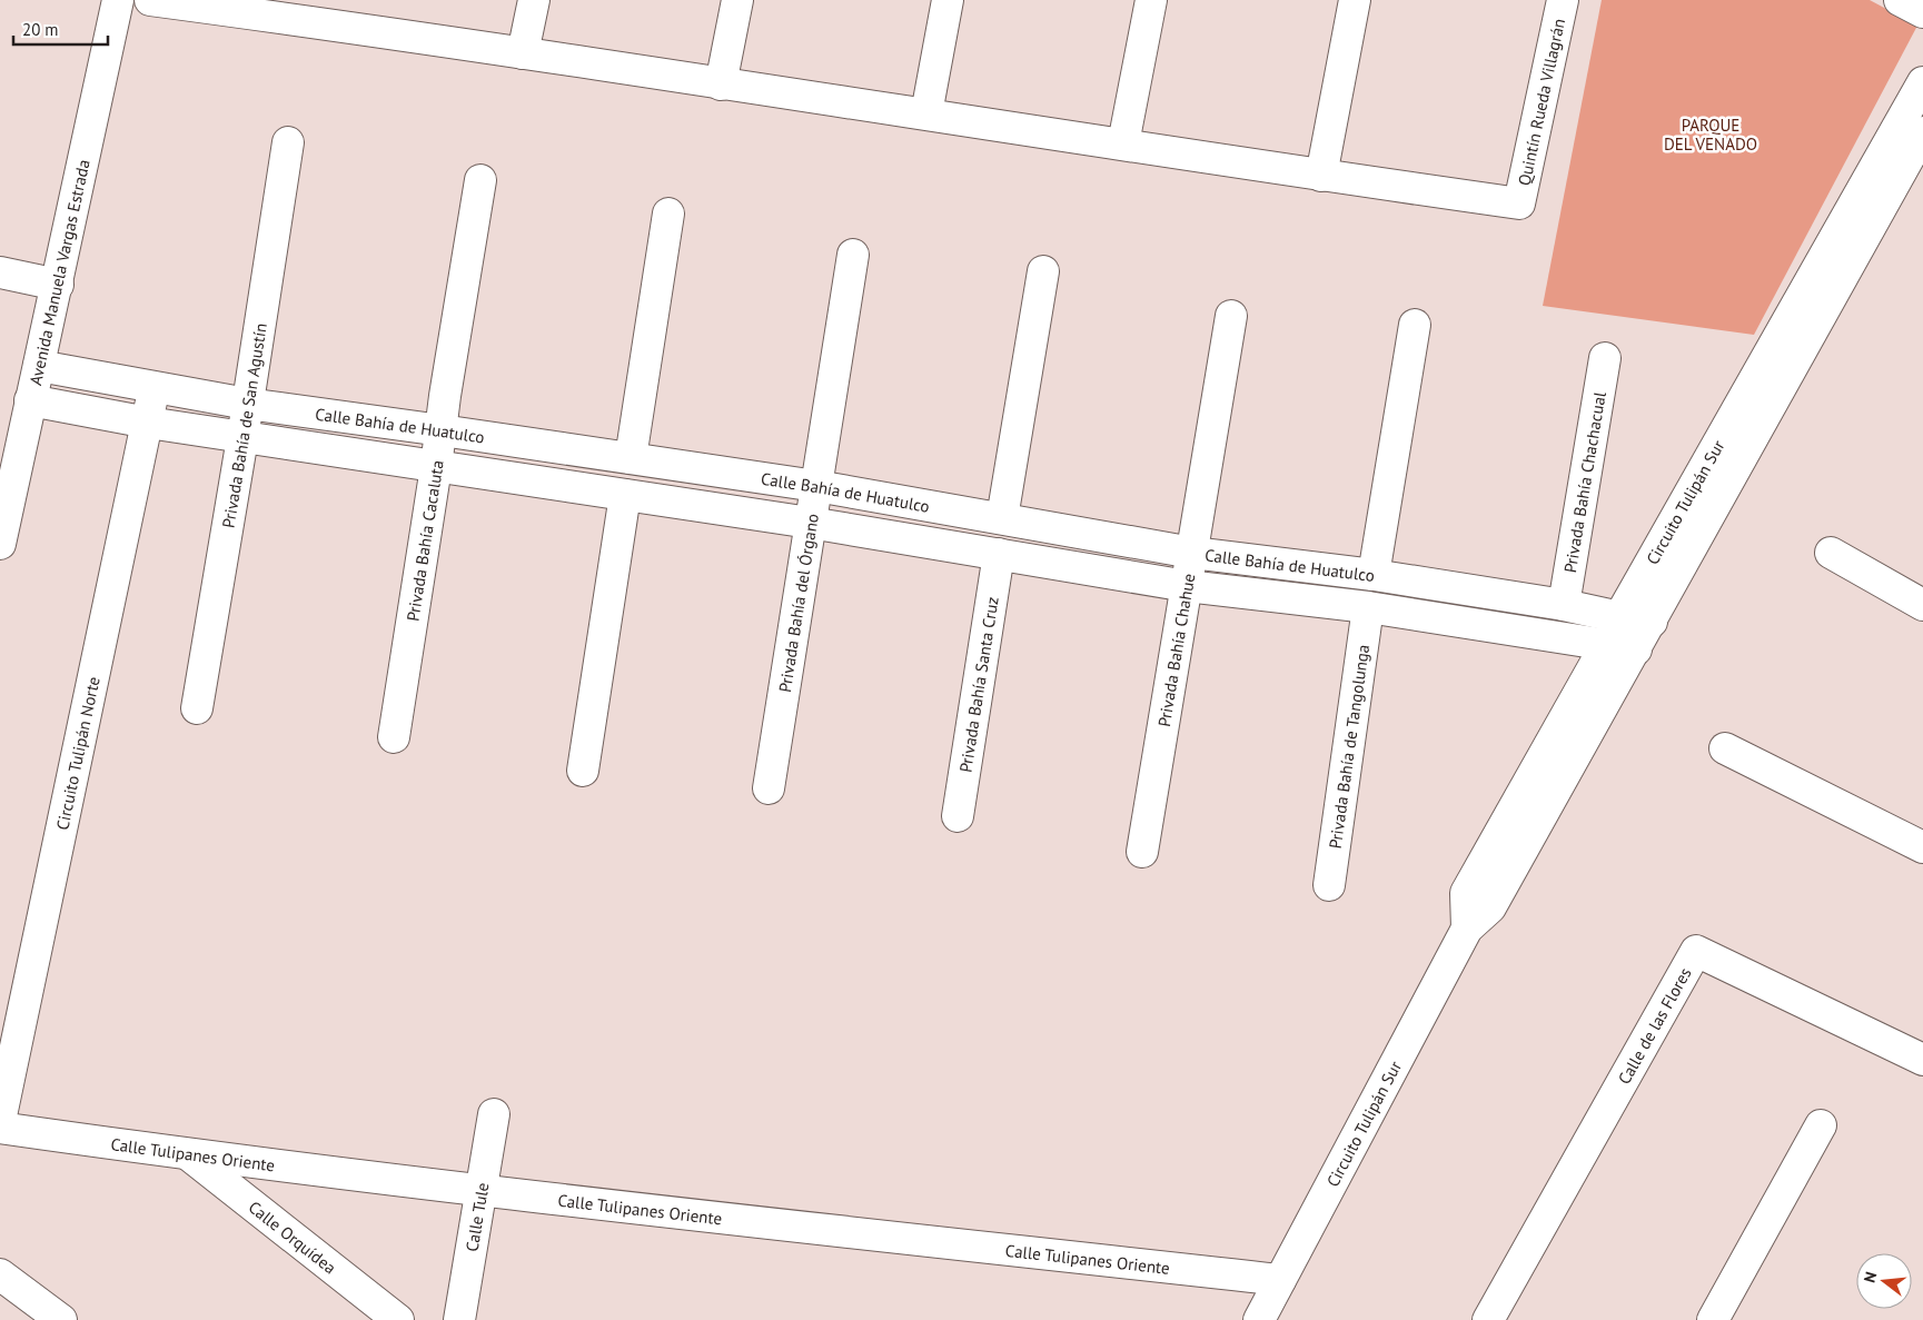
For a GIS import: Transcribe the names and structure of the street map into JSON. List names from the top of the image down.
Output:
{
  "streets": {
    "street": [
      "Quintín Rueda Villagrán",
      "Avenida Manuela Vargas Estrada",
      "Privada Bahía de San Agustín",
      "Calle Bahía de Huatulco",
      "Privada Bahía Chachacual",
      "Circuito Tulipán Sur",
      "Privada Bahía Cacaluta",
      "Privada Bahía del Órgano",
      "Privada Bahía Chahue",
      "Privada Bahía Santa Cruz",
      "Privada Bahía de Tangolunga",
      "Circuito Tulipán Norte",
      "Calle de las Flores",
      "Calle Tulipanes Oriente",
      "Calle Tule",
      "Calle Orquídea"
    ]
  },
  "crossings": [
    ["Avenida Manuela Vargas Estrada", "Calle Bahía de Huatulco"],
    ["Privada Bahía de San Agustín", "Calle Bahía de Huatulco"],
    ["Calle Bahía de Huatulco", "Privada Bahía Chachacual"],
    ["Calle Bahía de Huatulco", "Circuito Tulipán Sur"],
    ["Calle Bahía de Huatulco", "Privada Bahía Cacaluta"],
    ["Calle Bahía de Huatulco", "Privada Bahía del Órgano"],
    ["Calle Bahía de Huatulco", "Privada Bahía Chahue"],
    ["Calle Bahía de Huatulco", "Privada Bahía Santa Cruz"],
    ["Calle Bahía de Huatulco", "Privada Bahía de Tangolunga"],
    ["Calle Bahía de Huatulco", "Circuito Tulipán Norte"],
    ["Circuito Tulipán Sur", "Calle Tulipanes Oriente"],
    ["Calle Tulipanes Oriente", "Calle Tule"],
    ["Calle Tulipanes Oriente", "Calle Orquídea"]
  ],
  "parks": ["PARQUE DEL VENADO"],
  "scale_bar": "20 m",
  "north": "left"
}
